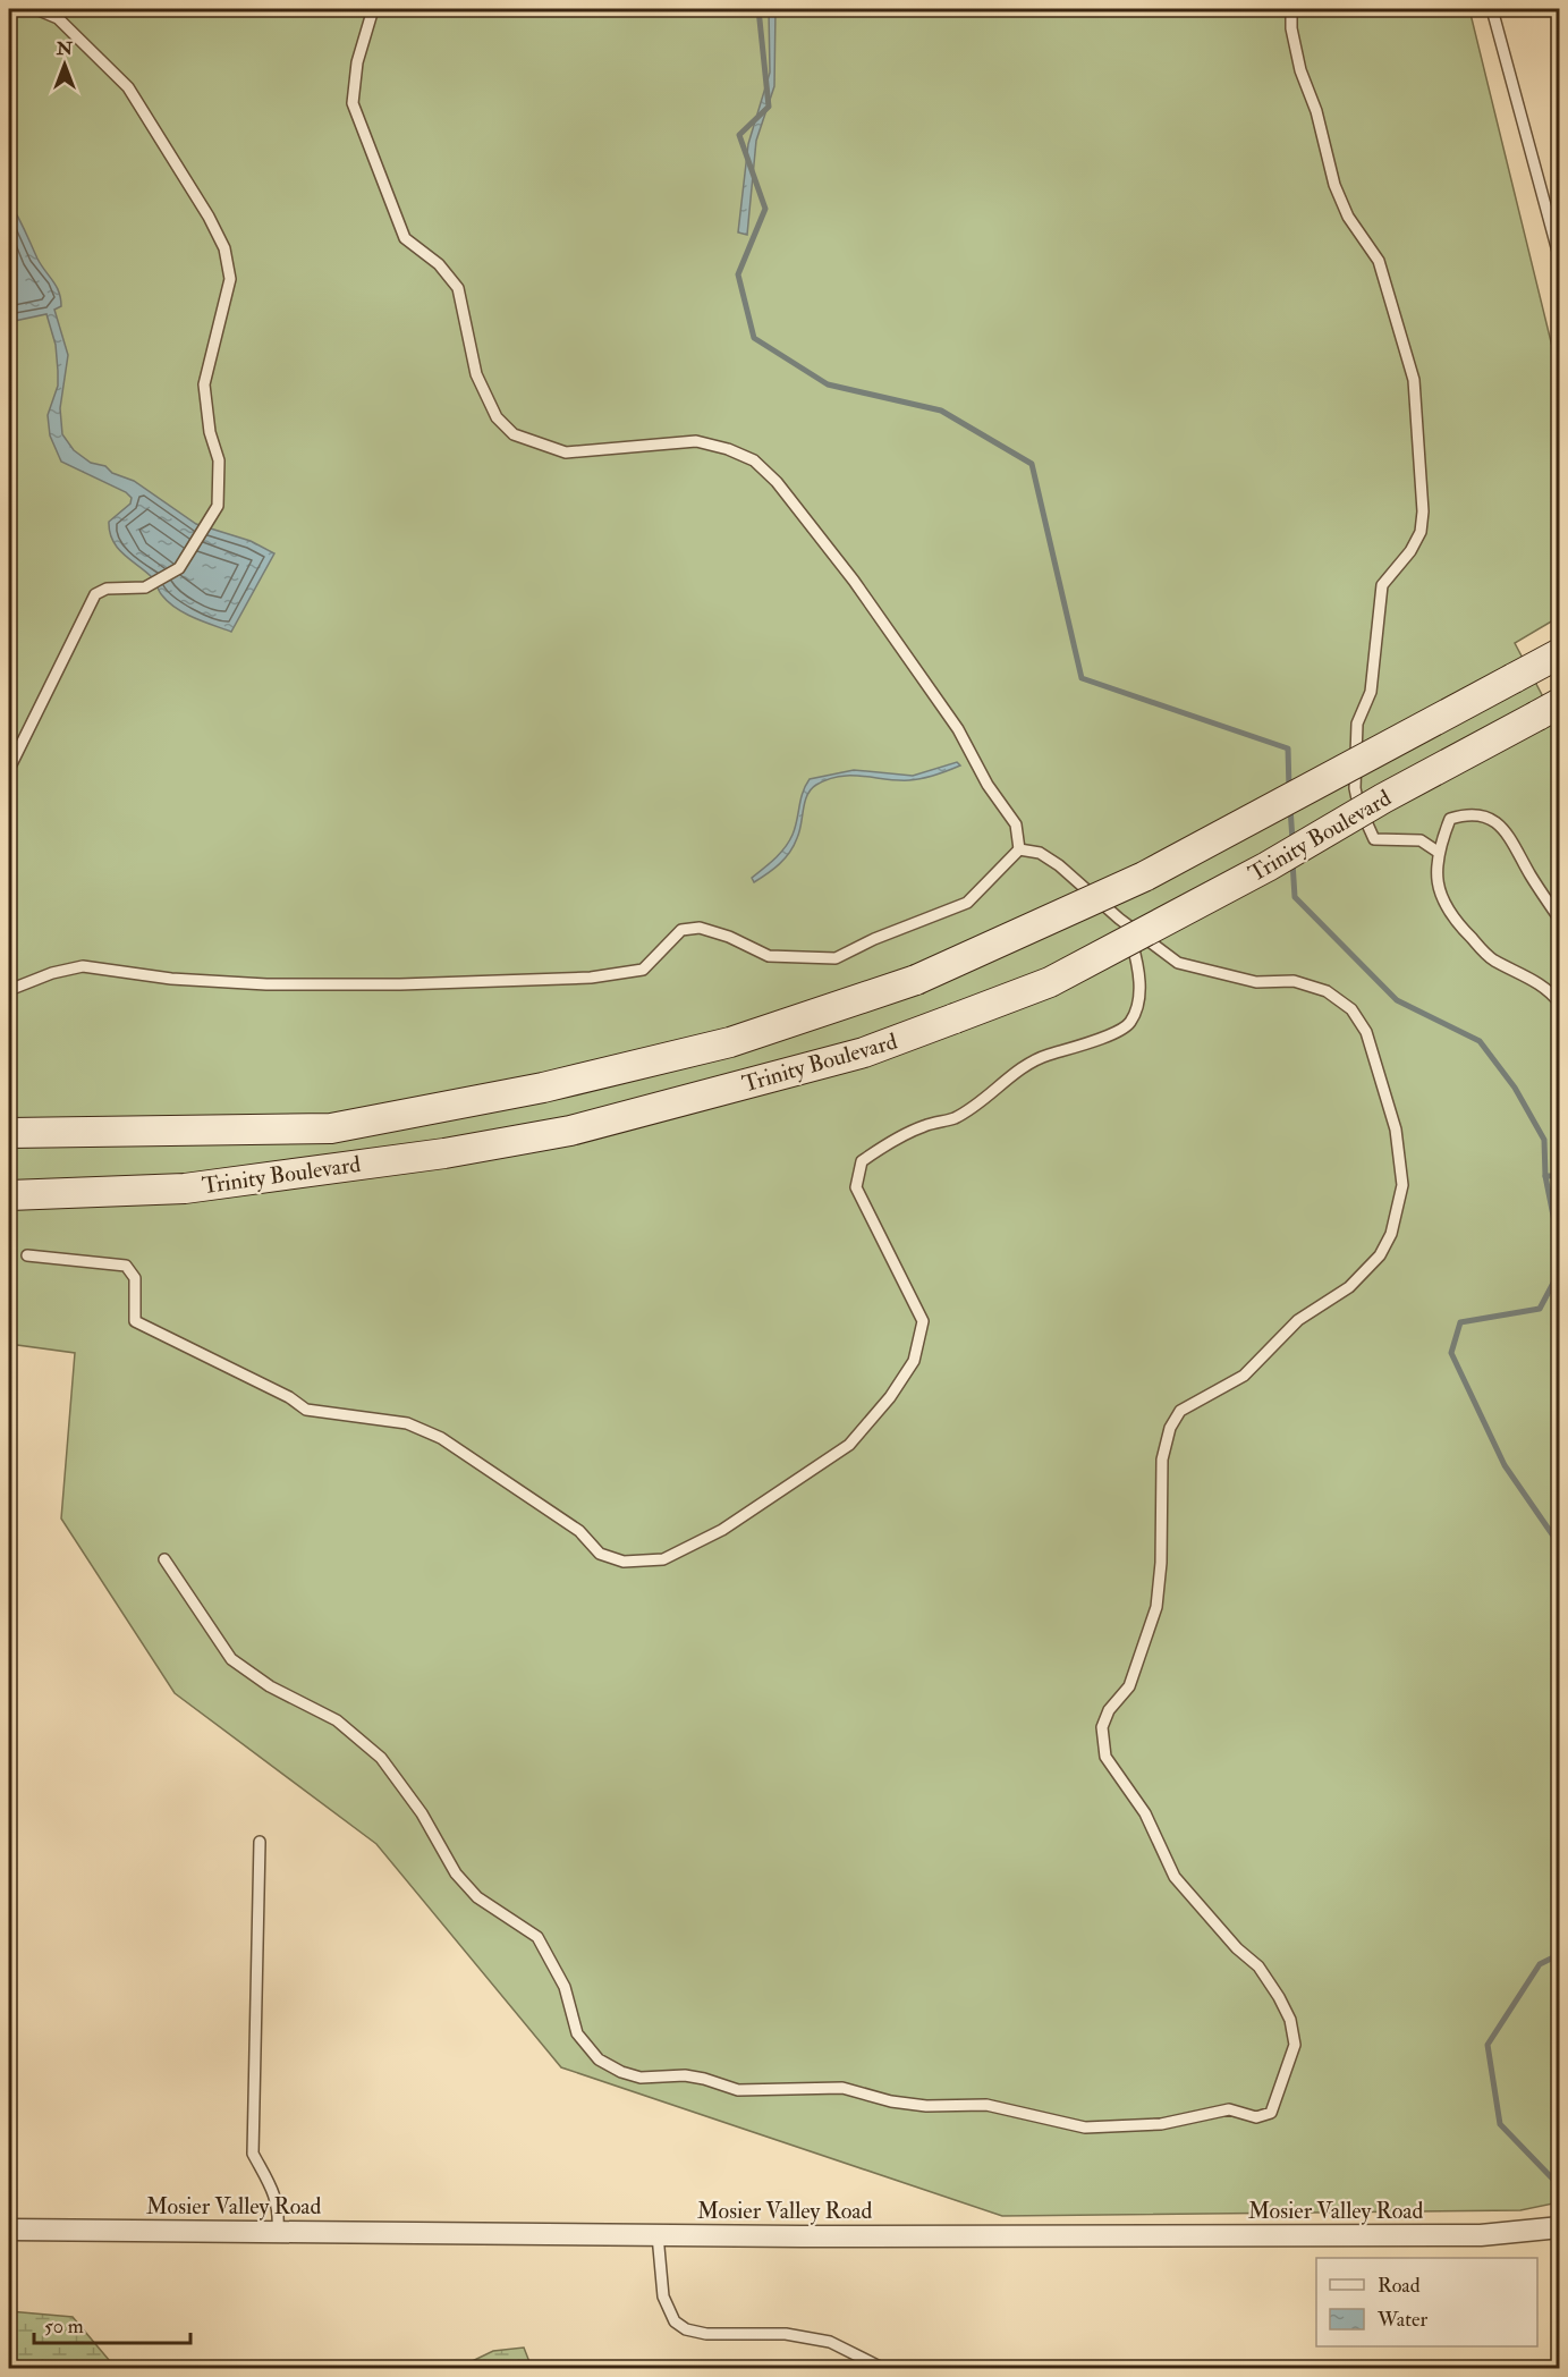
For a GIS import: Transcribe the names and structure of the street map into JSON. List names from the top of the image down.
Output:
{
  "streets": {
    "main road": ["Trinity Boulevard"],
    "street": ["Mosier Valley Road"]
  },
  "legend": ["Road", "Water"],
  "scale_bar": "50 m",
  "north": "top"
}
